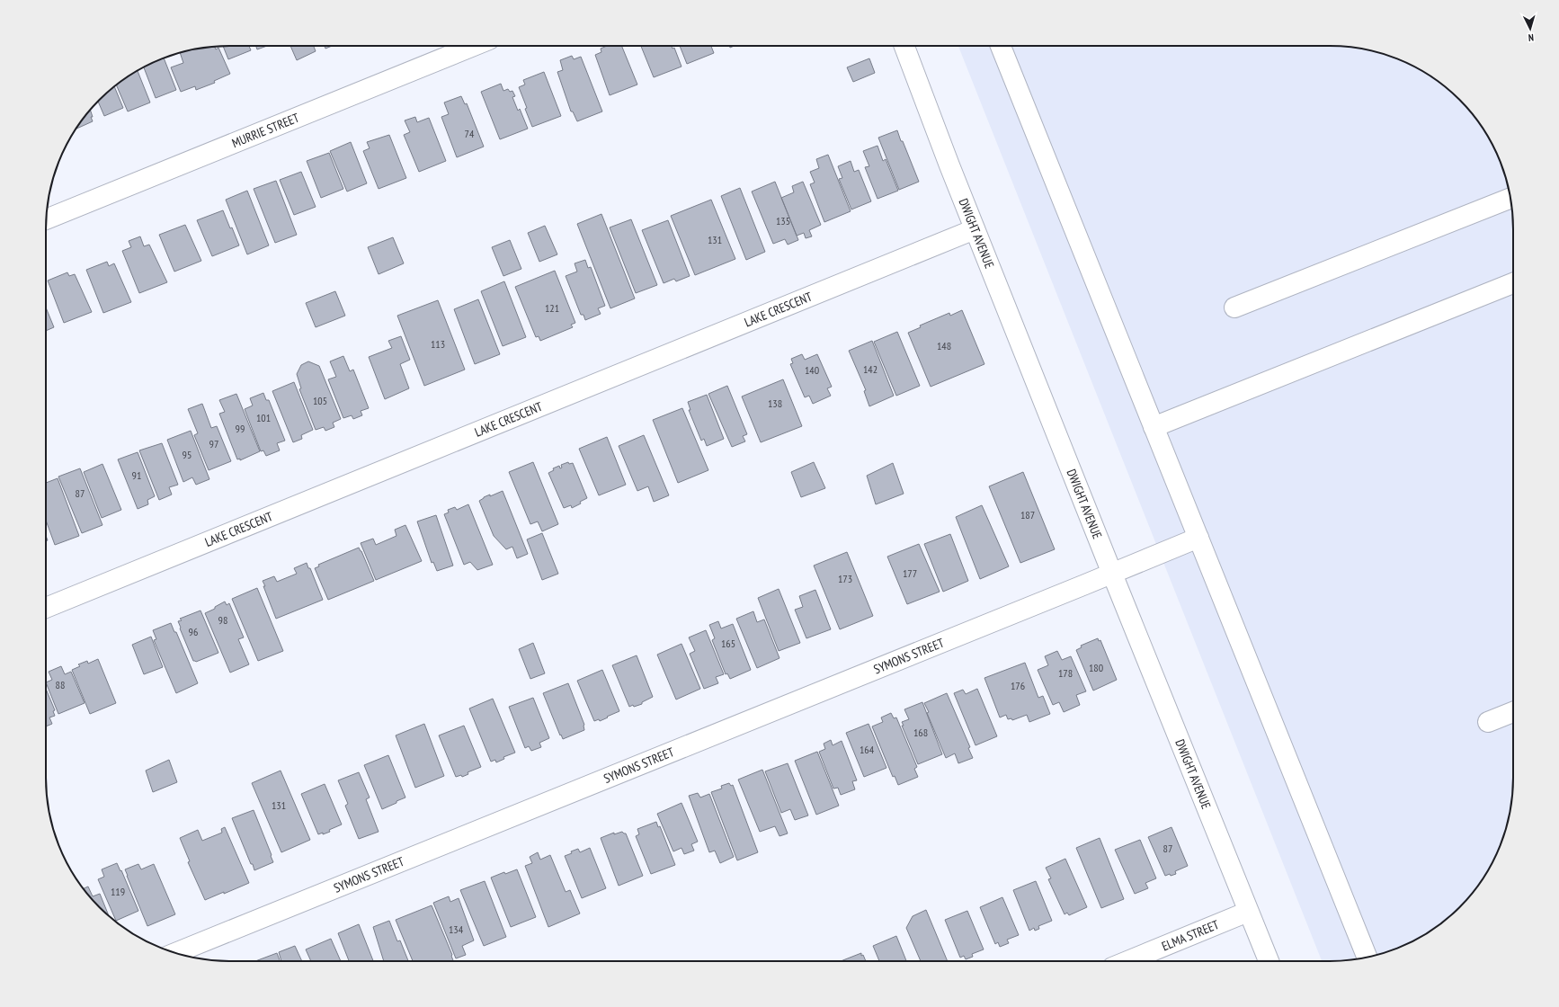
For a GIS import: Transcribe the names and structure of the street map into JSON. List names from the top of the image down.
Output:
{
  "streets": {
    "street": [
      "MURRIE STREET",
      "DWIGHT AVENUE",
      "LAKE CRESCENT",
      "SYMONS STREET",
      "ELMA STREET"
    ]
  },
  "crossings": [
    ["DWIGHT AVENUE", "LAKE CRESCENT"],
    ["DWIGHT AVENUE", "SYMONS STREET"],
    ["DWIGHT AVENUE", "ELMA STREET"]
  ],
  "house_numbers": [
    "74",
    "135",
    "131",
    "121",
    "113",
    "148",
    "142",
    "140",
    "105",
    "138",
    "101",
    "99",
    "97",
    "95",
    "91",
    "87",
    "187",
    "177",
    "173",
    "98",
    "96",
    "165",
    "180",
    "178",
    "88",
    "176",
    "168",
    "164",
    "131",
    "87",
    "119",
    "134"
  ],
  "north": "bottom"
}
